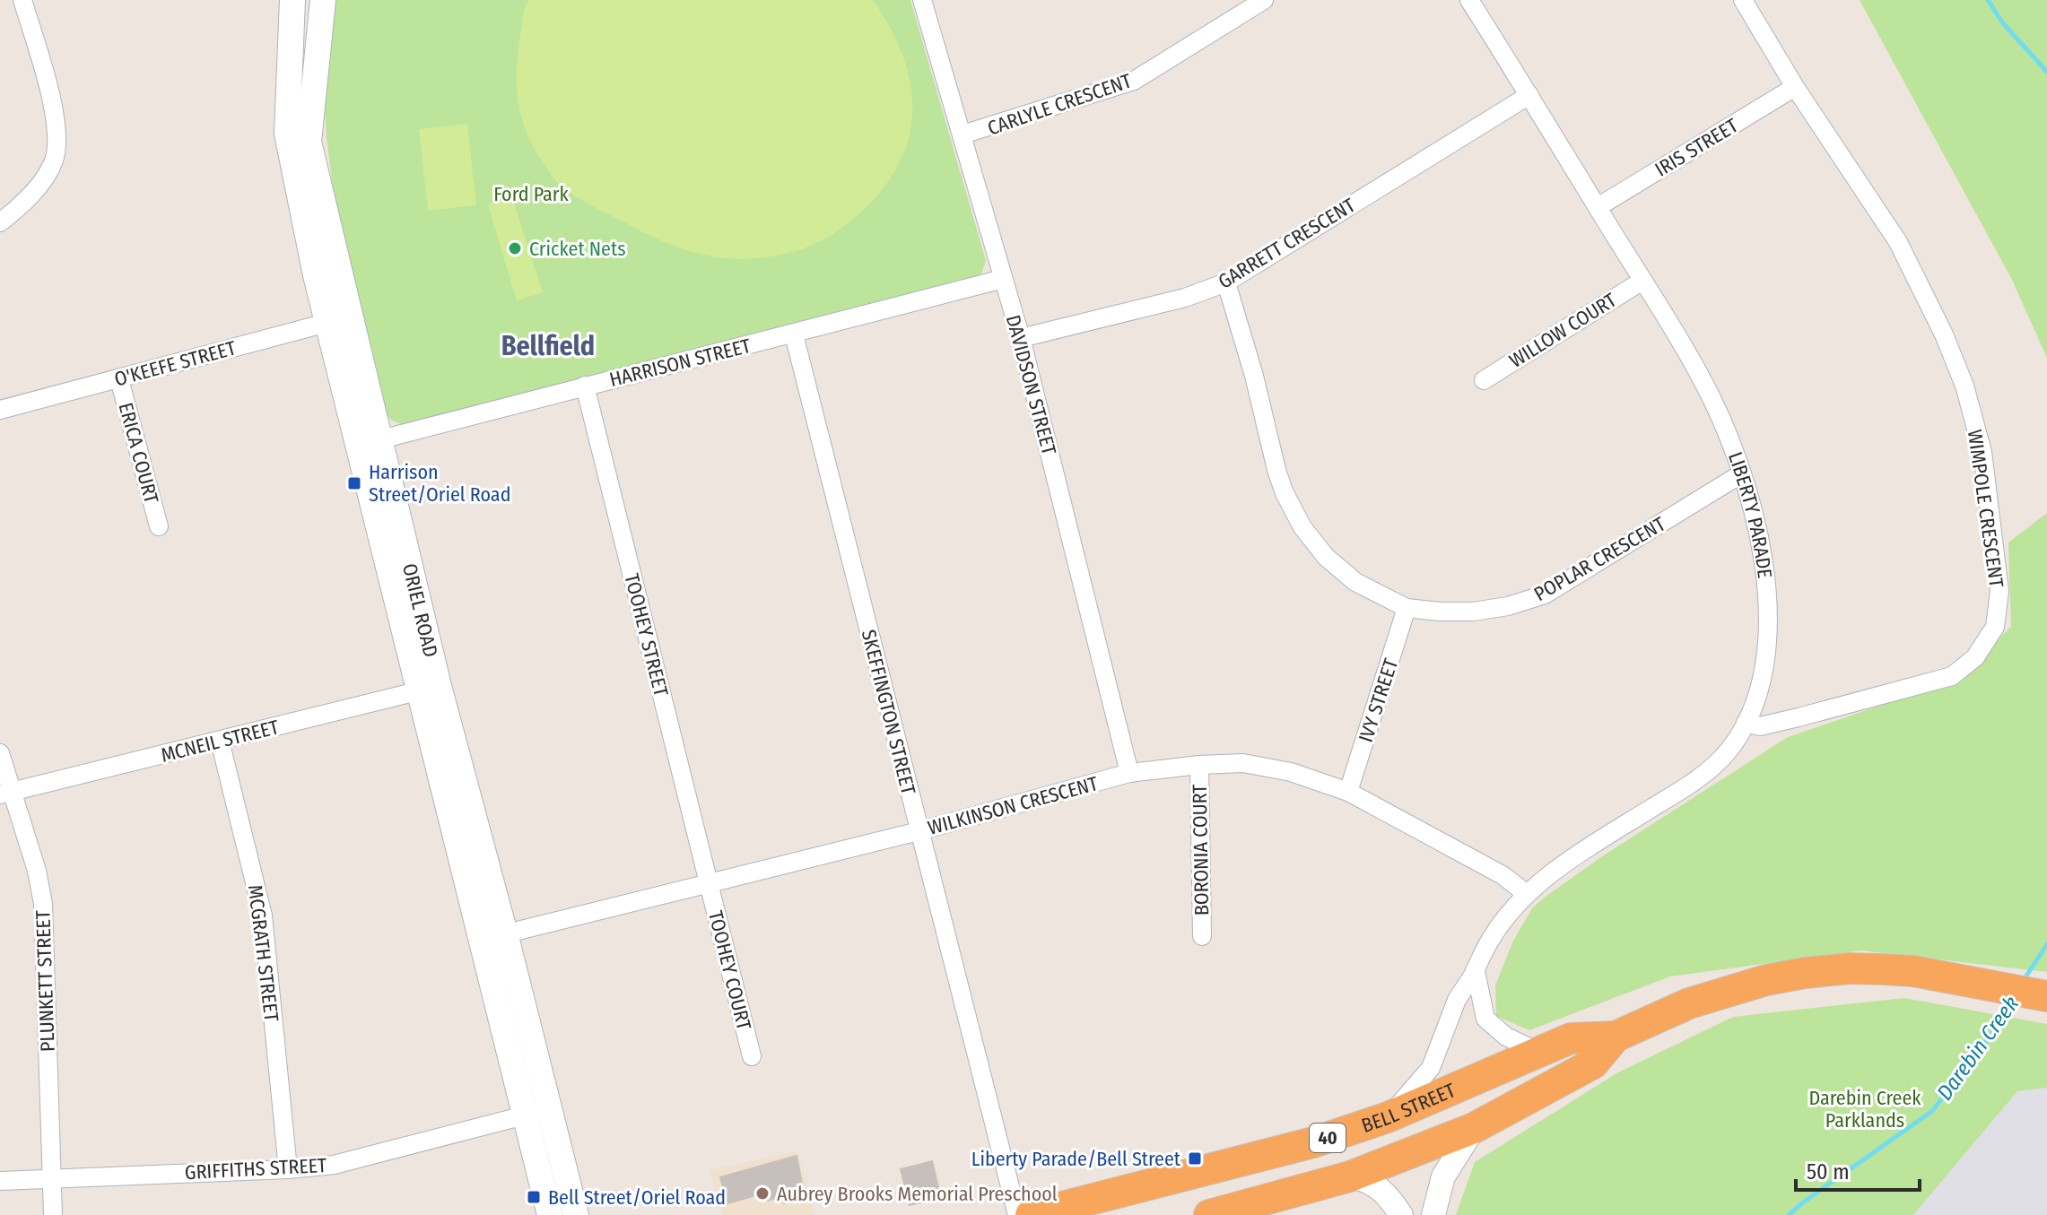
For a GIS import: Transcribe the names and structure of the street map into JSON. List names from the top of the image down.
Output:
{
  "streets": {
    "highway": ["BELL STREET", "40"],
    "main road": ["ORIEL ROAD"],
    "street": [
      "CARLYLE CRESCENT",
      "IRIS STREET",
      "GARRETT CRESCENT",
      "WILLOW COURT",
      "HARRISON STREET",
      "O'KEEFE STREET",
      "DAVIDSON STREET",
      "ERICA COURT",
      "WIMPOLE CRESCENT",
      "LIBERTY PARADE",
      "POPLAR CRESCENT",
      "TOOHEY STREET",
      "IVY STREET",
      "SKEFFINGTON STREET",
      "MCNEIL STREET",
      "WILKINSON CRESCENT",
      "BORONIA COURT",
      "MCGRATH STREET",
      "TOOHEY COURT",
      "PLUNKETT STREET",
      "GRIFFITHS STREET"
    ]
  },
  "crossings": [
    ["CARLYLE CRESCENT", "DAVIDSON STREET"],
    ["IRIS STREET", "WIMPOLE CRESCENT"],
    ["IRIS STREET", "LIBERTY PARADE"],
    ["GARRETT CRESCENT", "DAVIDSON STREET"],
    ["GARRETT CRESCENT", "LIBERTY PARADE"],
    ["GARRETT CRESCENT", "POPLAR CRESCENT"],
    ["WILLOW COURT", "LIBERTY PARADE"],
    ["HARRISON STREET", "DAVIDSON STREET"],
    ["HARRISON STREET", "ORIEL ROAD"],
    ["HARRISON STREET", "TOOHEY STREET"],
    ["HARRISON STREET", "SKEFFINGTON STREET"],
    ["O'KEEFE STREET", "ERICA COURT"],
    ["O'KEEFE STREET", "ORIEL ROAD"],
    ["DAVIDSON STREET", "WILKINSON CRESCENT"],
    ["WIMPOLE CRESCENT", "LIBERTY PARADE"],
    ["LIBERTY PARADE", "POPLAR CRESCENT"],
    ["LIBERTY PARADE", "WILKINSON CRESCENT"],
    ["LIBERTY PARADE", "BELL STREET"],
    ["POPLAR CRESCENT", "IVY STREET"],
    ["ORIEL ROAD", "MCNEIL STREET"],
    ["ORIEL ROAD", "WILKINSON CRESCENT"],
    ["ORIEL ROAD", "GRIFFITHS STREET"],
    ["TOOHEY STREET", "WILKINSON CRESCENT"],
    ["TOOHEY STREET", "TOOHEY COURT"],
    ["IVY STREET", "WILKINSON CRESCENT"],
    ["SKEFFINGTON STREET", "WILKINSON CRESCENT"],
    ["MCNEIL STREET", "MCGRATH STREET"],
    ["MCNEIL STREET", "PLUNKETT STREET"],
    ["WILKINSON CRESCENT", "BORONIA COURT"],
    ["WILKINSON CRESCENT", "TOOHEY COURT"],
    ["MCGRATH STREET", "GRIFFITHS STREET"],
    ["PLUNKETT STREET", "GRIFFITHS STREET"]
  ],
  "districts": ["Bellfield"],
  "water": ["Darebin Creek"],
  "parks": ["Ford Park", "Darebin Creek Parklands"],
  "places": {
    "other": ["Cricket Nets", "Aubrey Brooks Memorial Preschool"],
    "transit": ["Harrison Street/Oriel Road", "Liberty Parade/Bell Street", "Bell Street/Oriel Road"]
  },
  "scale_bar": "50 m"
}
